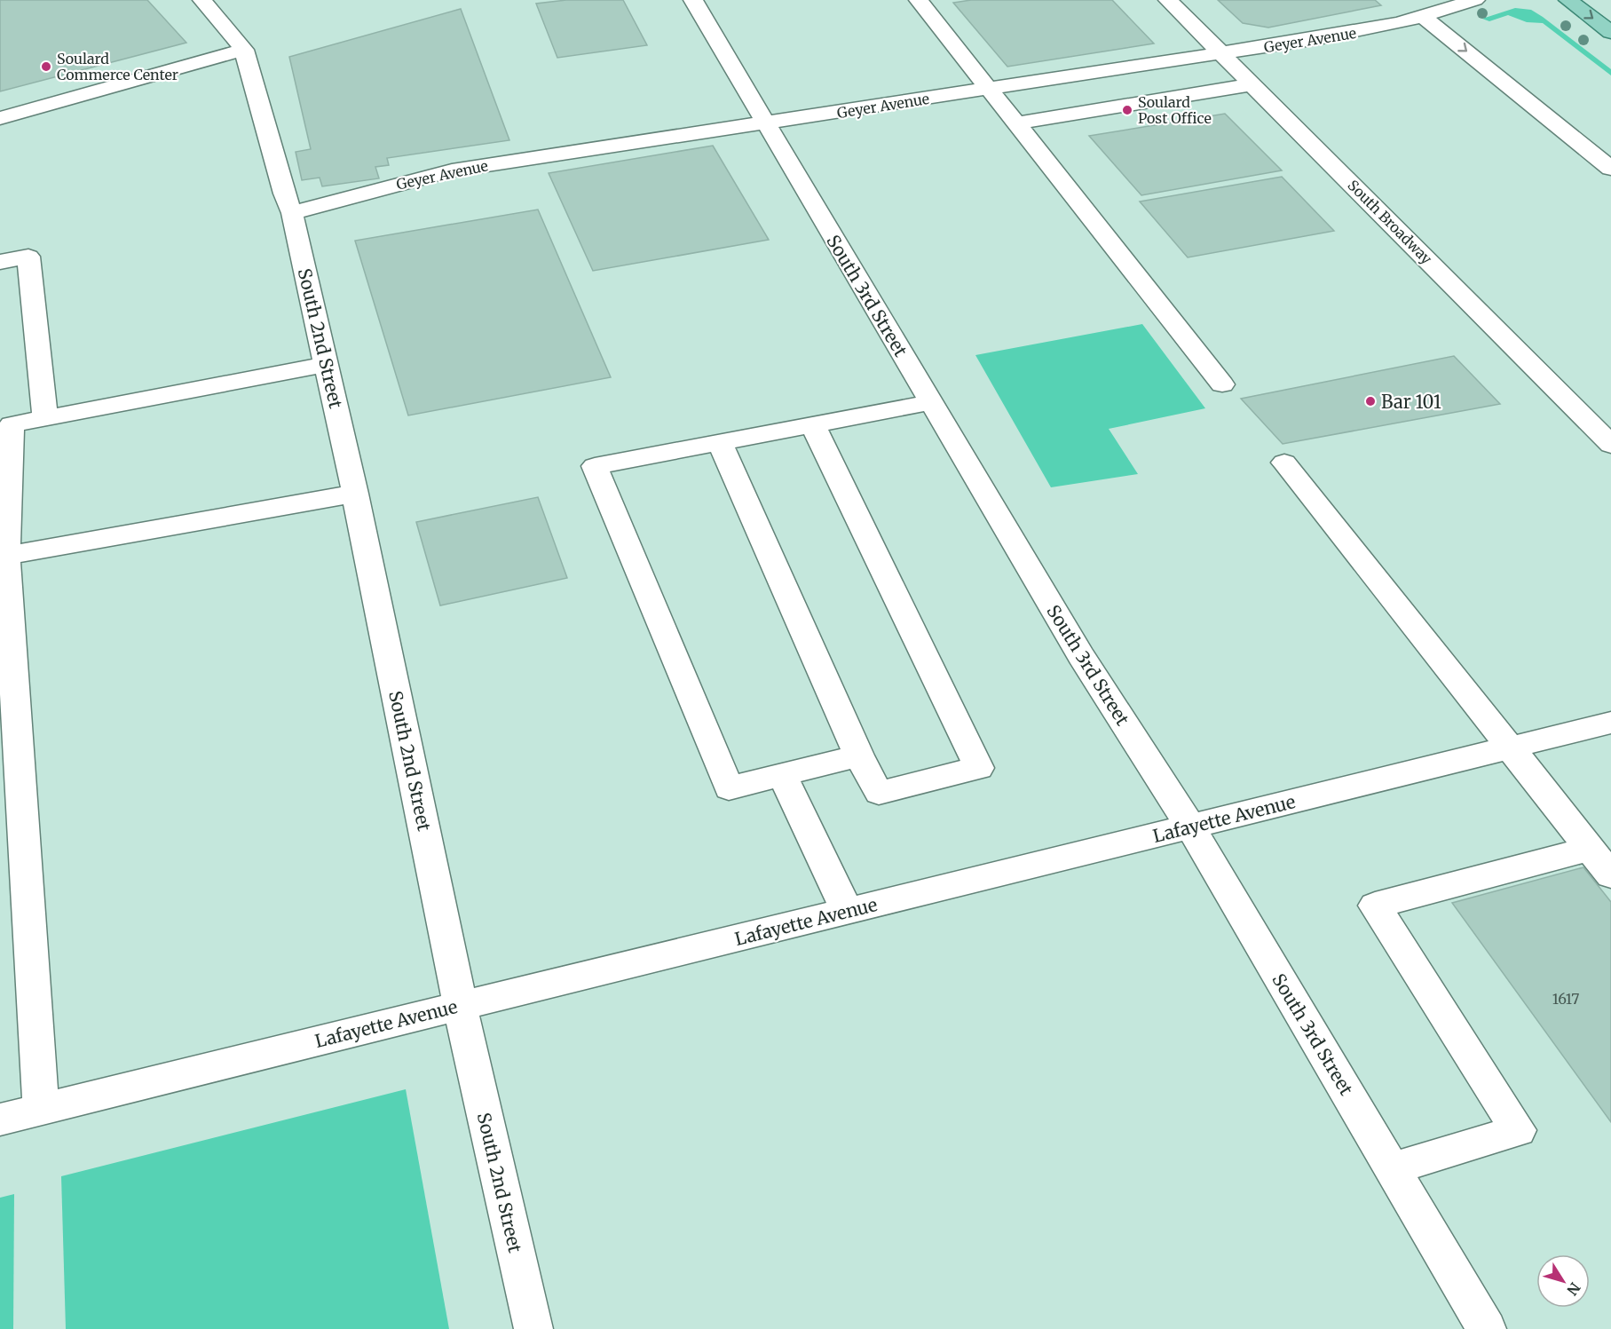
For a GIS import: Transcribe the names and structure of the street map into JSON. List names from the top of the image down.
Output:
{
  "streets": {
    "street": [
      "Geyer Avenue",
      "South Broadway",
      "South 3rd Street",
      "South 2nd Street",
      "Lafayette Avenue"
    ]
  },
  "crossings": [
    ["Geyer Avenue", "South Broadway"],
    ["Geyer Avenue", "South 3rd Street"],
    ["Geyer Avenue", "South 2nd Street"],
    ["South 3rd Street", "Lafayette Avenue"],
    ["South 2nd Street", "Lafayette Avenue"]
  ],
  "places": ["Soulard Commerce Center", "Soulard Post Office", "Bar 101"],
  "house_numbers": ["1617"],
  "north": "bottom right"
}
